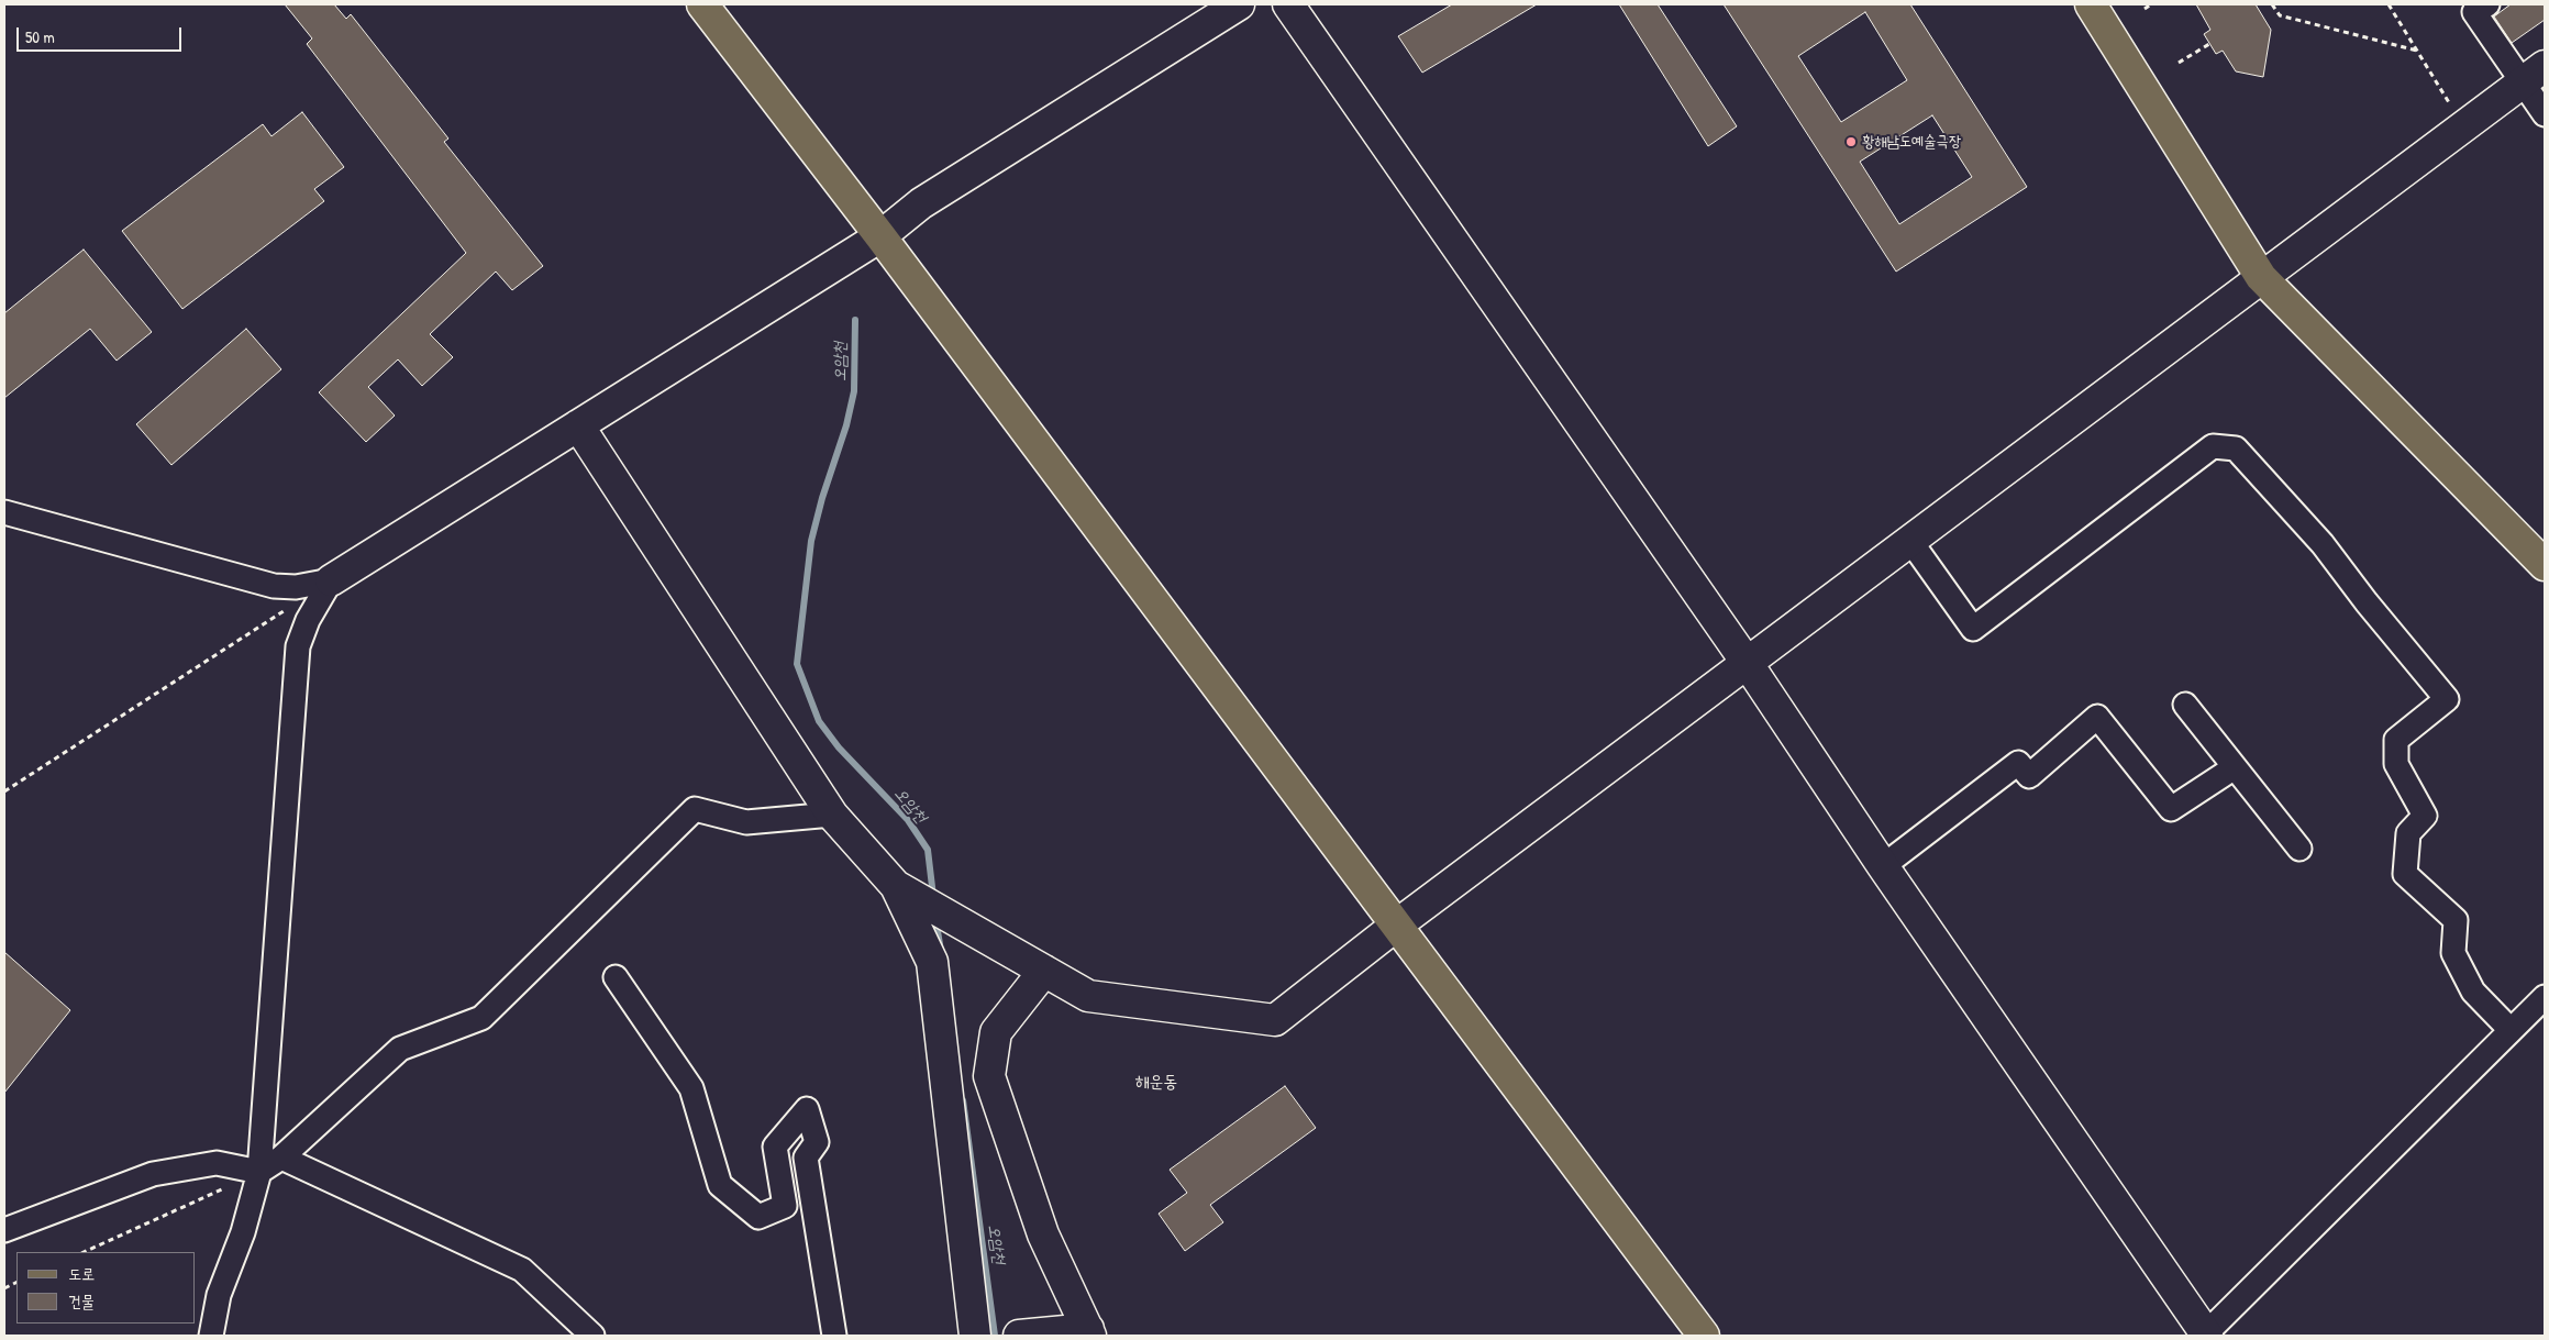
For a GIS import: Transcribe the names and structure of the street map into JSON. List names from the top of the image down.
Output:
{
  "districts": ["해운동"],
  "water": ["오암천"],
  "places": ["황해남도예술극장"],
  "legend": ["도로", "건물"],
  "scale_bar": "50 m"
}
